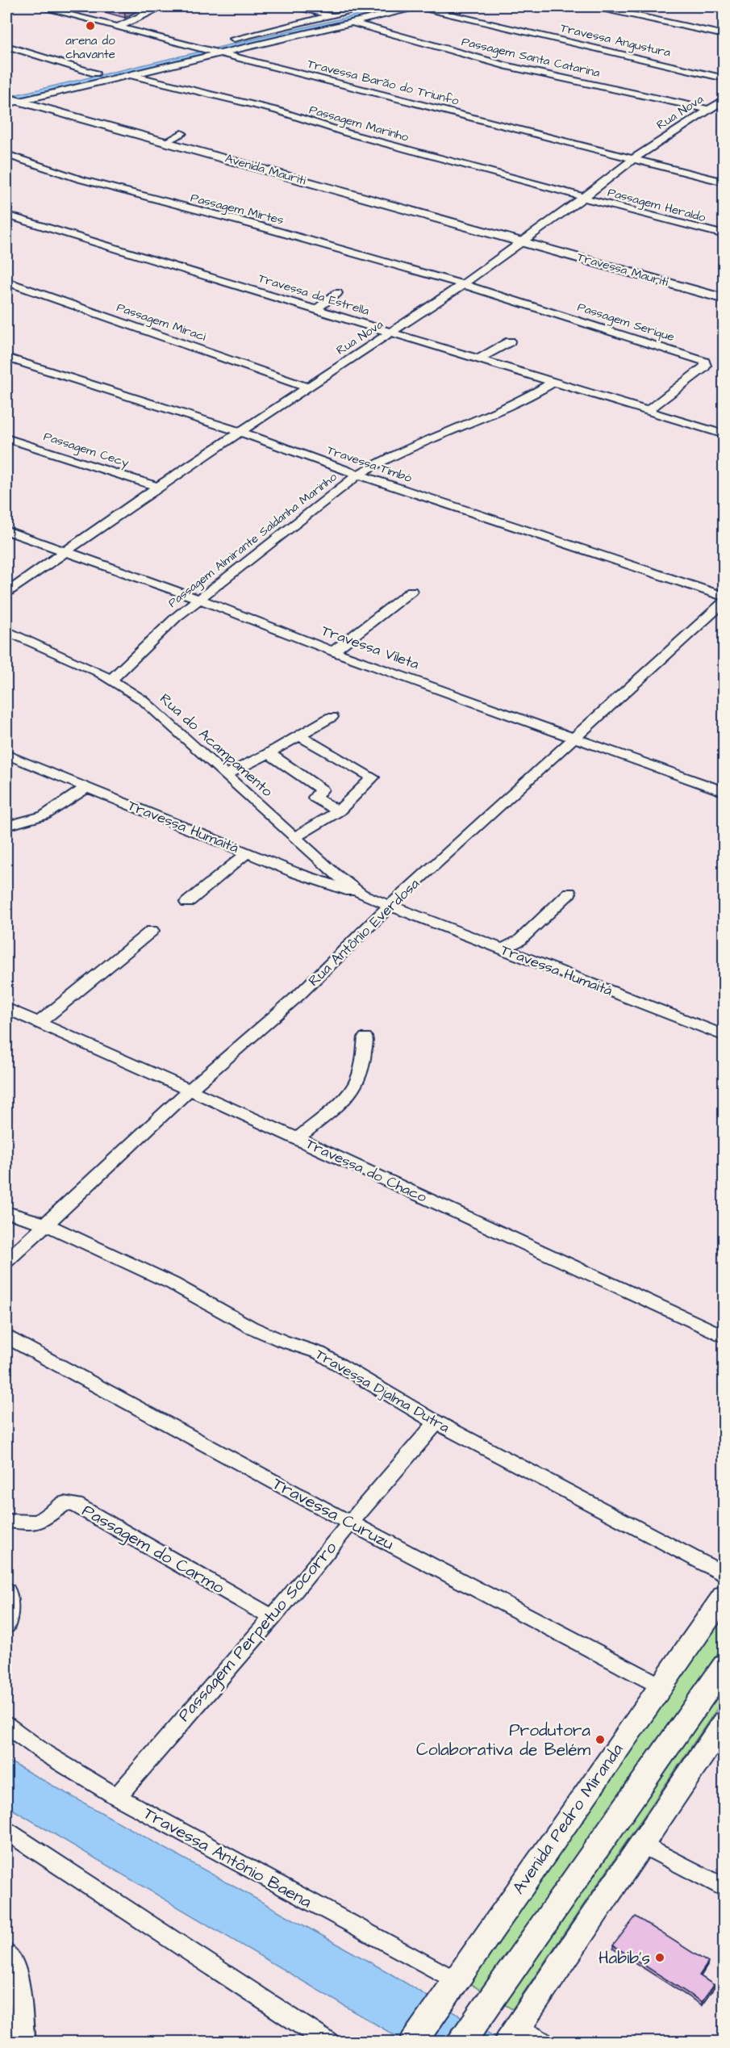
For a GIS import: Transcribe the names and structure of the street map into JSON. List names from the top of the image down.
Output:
{
  "streets": {
    "main road": ["Avenida Mauriti", "Travessa Mauriti", "Avenida Pedro Miranda"],
    "street": [
      "Travessa Angustura",
      "Passagem Santa Catarina",
      "Travessa Barão do Triunfo",
      "Rua Nova",
      "Passagem Marinho",
      "Passagem Heraldo",
      "Passagem Mirtes",
      "Travessa da Estrella",
      "Passagem Miraci",
      "Passagem Serique",
      "Passagem Cecy",
      "Travessa Timbó",
      "Passagem Almirante Saldanha Marinho",
      "Travessa Vileta",
      "Rua do Acampamento",
      "Travessa Humaitá",
      "Rua Antônio Everdosa",
      "Travessa do Chaco",
      "Travessa Djalma Dutra",
      "Travessa Curuzu",
      "Passagem do Carmo",
      "Passagem Perpetuo Socorro",
      "Travessa Antônio Baena"
    ]
  },
  "crossings": [
    ["Passagem Santa Catarina", "Rua Nova"],
    ["Travessa Barão do Triunfo", "Rua Nova"],
    ["Rua Nova", "Passagem Marinho"],
    ["Rua Nova", "Avenida Mauriti"],
    ["Rua Nova", "Passagem Heraldo"],
    ["Rua Nova", "Passagem Mirtes"],
    ["Rua Nova", "Travessa Mauriti"],
    ["Rua Nova", "Travessa da Estrella"],
    ["Rua Nova", "Passagem Miraci"],
    ["Rua Nova", "Passagem Serique"],
    ["Rua Nova", "Passagem Cecy"],
    ["Rua Nova", "Travessa Timbó"],
    ["Rua Nova", "Travessa Vileta"],
    ["Passagem Marinho", "Passagem Heraldo"],
    ["Avenida Mauriti", "Travessa Mauriti"],
    ["Passagem Mirtes", "Passagem Serique"],
    ["Travessa da Estrella", "Passagem Serique"],
    ["Travessa da Estrella", "Passagem Almirante Saldanha Marinho"],
    ["Travessa Timbó", "Passagem Almirante Saldanha Marinho"],
    ["Travessa Timbó", "Rua Antônio Everdosa"],
    ["Passagem Almirante Saldanha Marinho", "Travessa Vileta"],
    ["Passagem Almirante Saldanha Marinho", "Rua do Acampamento"],
    ["Travessa Vileta", "Rua Antônio Everdosa"],
    ["Rua do Acampamento", "Travessa Humaitá"],
    ["Rua do Acampamento", "Rua Antônio Everdosa"],
    ["Travessa Humaitá", "Rua Antônio Everdosa"],
    ["Rua Antônio Everdosa", "Travessa do Chaco"],
    ["Rua Antônio Everdosa", "Travessa Djalma Dutra"],
    ["Travessa Djalma Dutra", "Passagem Perpetuo Socorro"],
    ["Travessa Curuzu", "Passagem Perpetuo Socorro"],
    ["Travessa Curuzu", "Avenida Pedro Miranda"],
    ["Passagem do Carmo", "Passagem Perpetuo Socorro"],
    ["Passagem Perpetuo Socorro", "Travessa Antônio Baena"],
    ["Avenida Pedro Miranda", "Travessa Antônio Baena"]
  ],
  "places": ["arena do chavante", "Produtora Colaborativa de Belém", "Habib's"]
}
